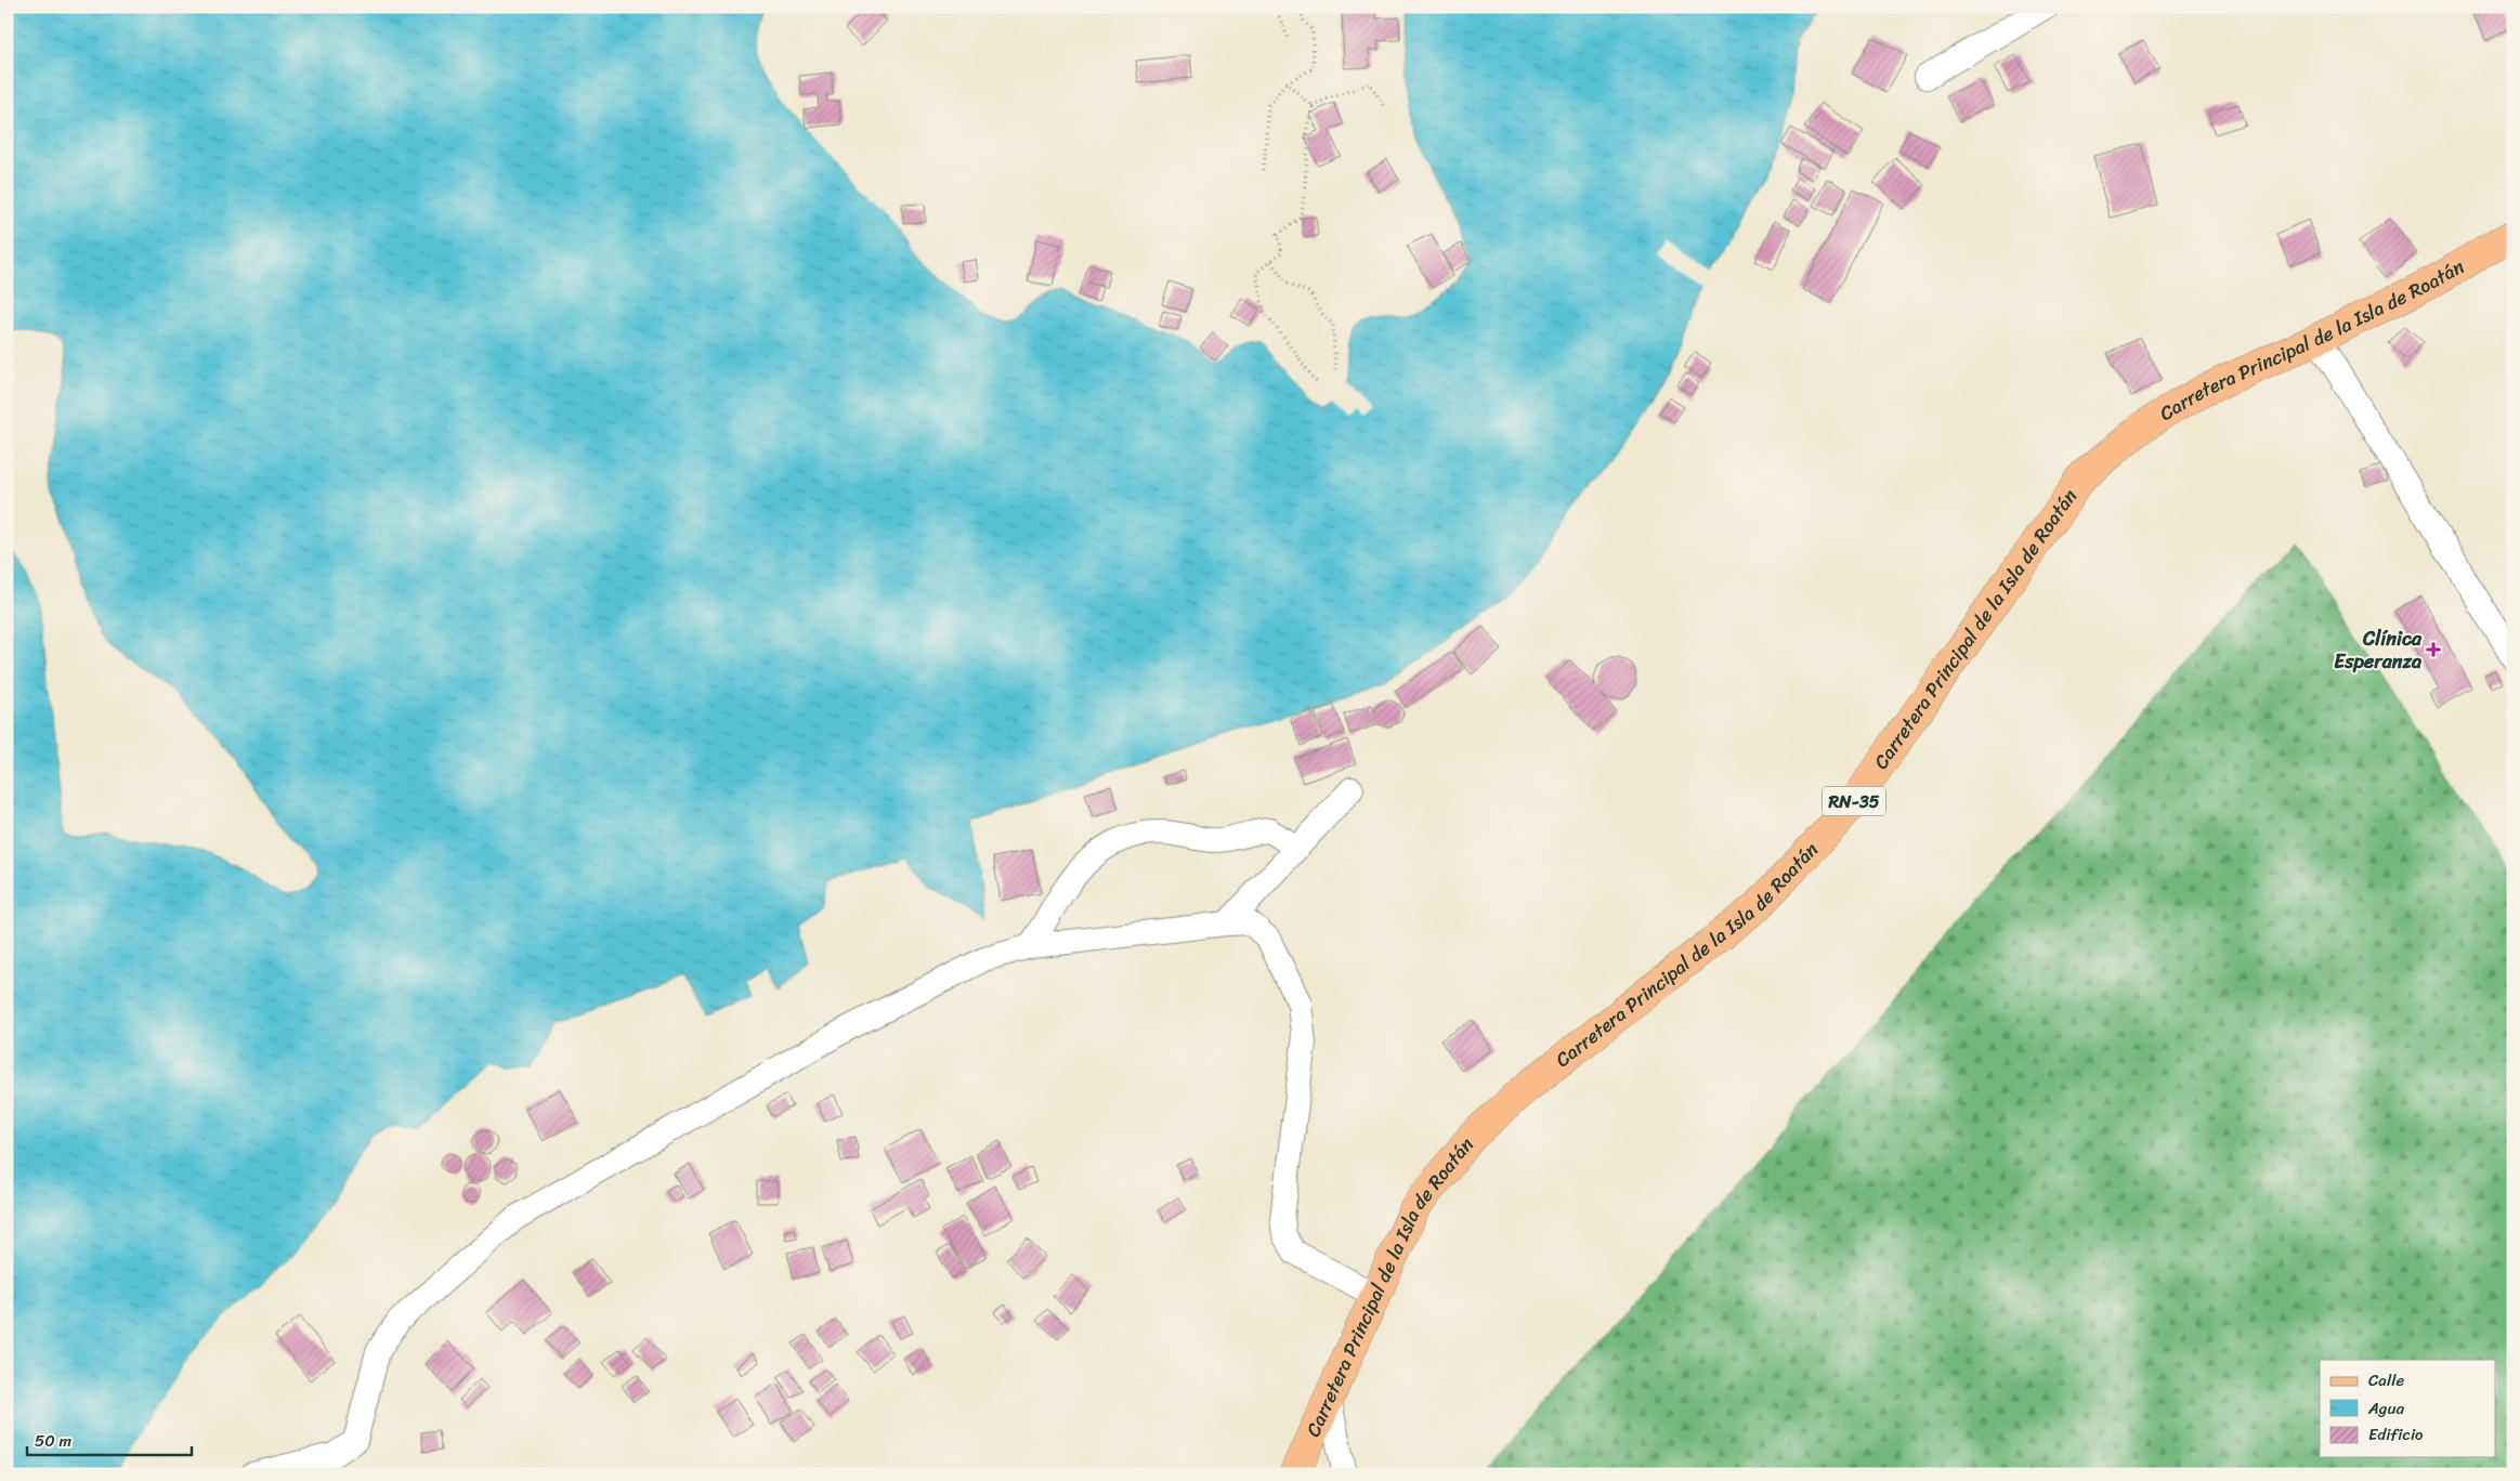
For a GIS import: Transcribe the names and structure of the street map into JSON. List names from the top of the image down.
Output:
{
  "streets": {
    "main road": ["Carretera Principal de la Isla de Roatán", "RN-35"]
  },
  "places": {
    "health": ["Clínica Esperanza"]
  },
  "legend": ["Calle", "Agua", "Edificio"],
  "scale_bar": "50 m"
}
